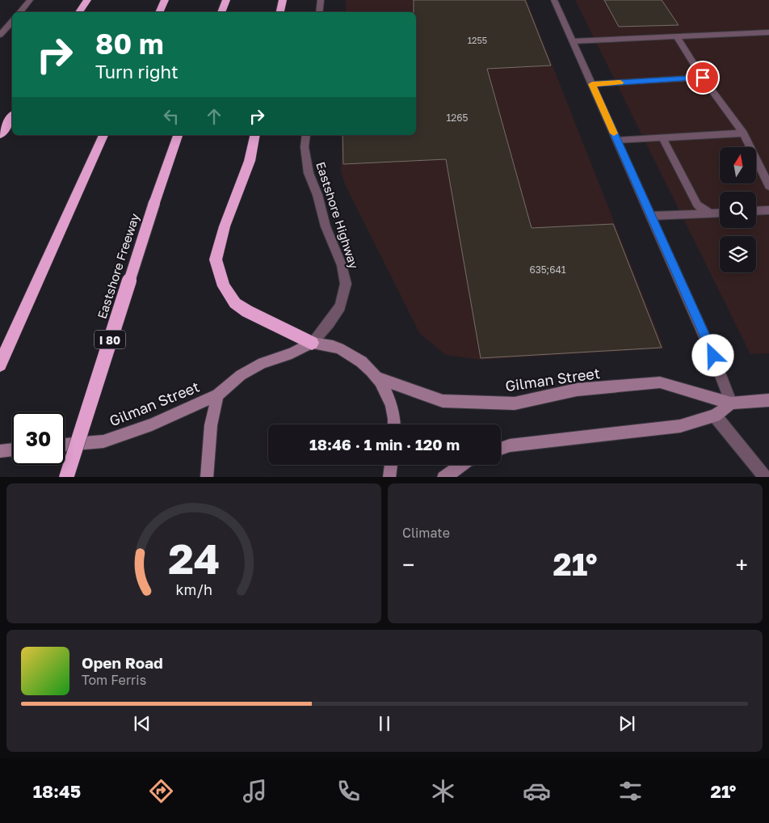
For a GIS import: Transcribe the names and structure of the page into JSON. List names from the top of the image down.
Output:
{
  "streets": {
    "highway": ["Eastshore Freeway", "I 80"],
    "main road": ["Gilman Street"],
    "street": ["Eastshore Highway"]
  },
  "crossings": [
    ["Eastshore Highway", "Gilman Street"]
  ],
  "house_numbers": ["1255", "1265", "635;641"],
  "north": "top",
  "page": {
    "turn": ["80 m", "Turn right"],
    "limit": "30",
    "trip": "18:46 · 1 min · 120 m",
    "tile": "Climate",
    "heat": ["−", "21°", "+"],
    "song": ["Open Road", "Tom Ferris"],
    "tabs": ["18:45", "21°"],
    "gauge": ["24", "km/h"]
  }
}
